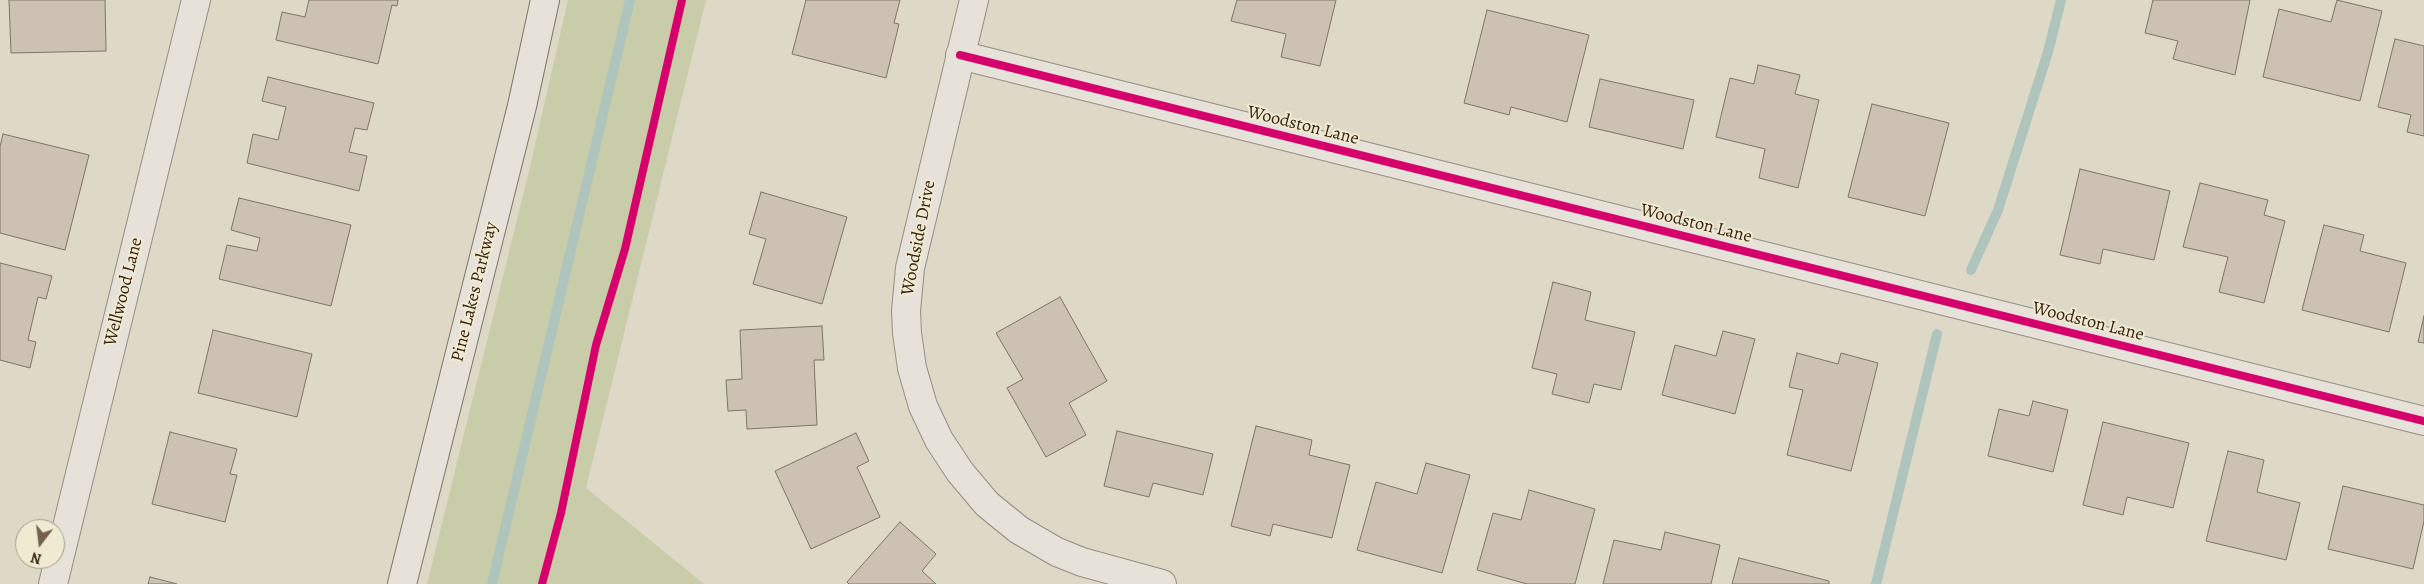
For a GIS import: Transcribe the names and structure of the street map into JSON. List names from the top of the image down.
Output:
{
  "streets": {
    "street": [
      "Woodston Lane",
      "Woodside Drive",
      "Wellwood Lane",
      "Pine Lakes Parkway"
    ]
  },
  "crossings": [
    ["Woodston Lane", "Woodside Drive"]
  ],
  "north": "bottom"
}
